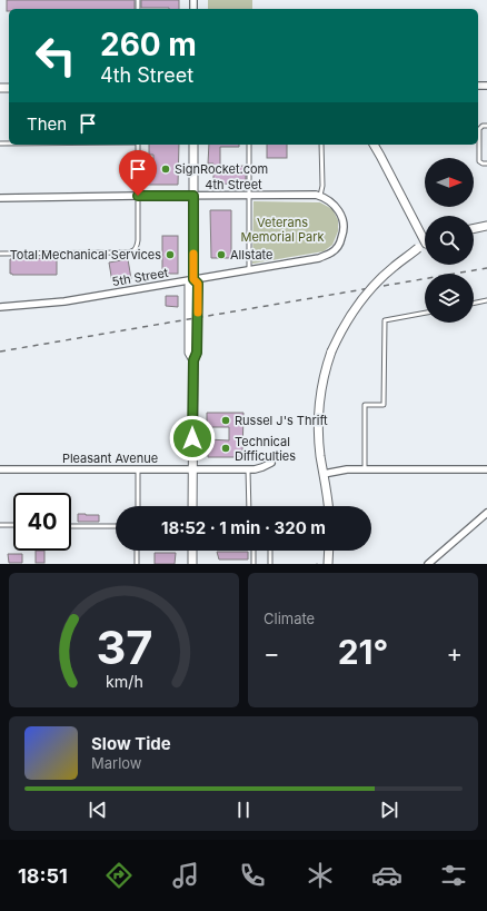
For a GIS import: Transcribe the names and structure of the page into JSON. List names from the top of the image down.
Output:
{
  "streets": {
    "street": ["4th Street", "5th Street", "Pleasant Avenue"]
  },
  "crossings": [
    ["4th Street", "5th Street"]
  ],
  "parks": ["Veterans Memorial Park"],
  "places": [
    "SignRocket.com",
    "Total Mechanical Services",
    "Allstate",
    "Russel J's Thrift",
    "Technical Difficulties"
  ],
  "north": "right",
  "page": {
    "turn": ["260 m", "4th Street"],
    "then": "Then",
    "limit": "40",
    "trip": "18:52 · 1 min · 320 m",
    "tile": "Climate",
    "heat": ["−", "21°", "+"],
    "song": ["Slow Tide", "Marlow"],
    "tabs": "18:51",
    "gauge": ["37", "km/h"]
  }
}
